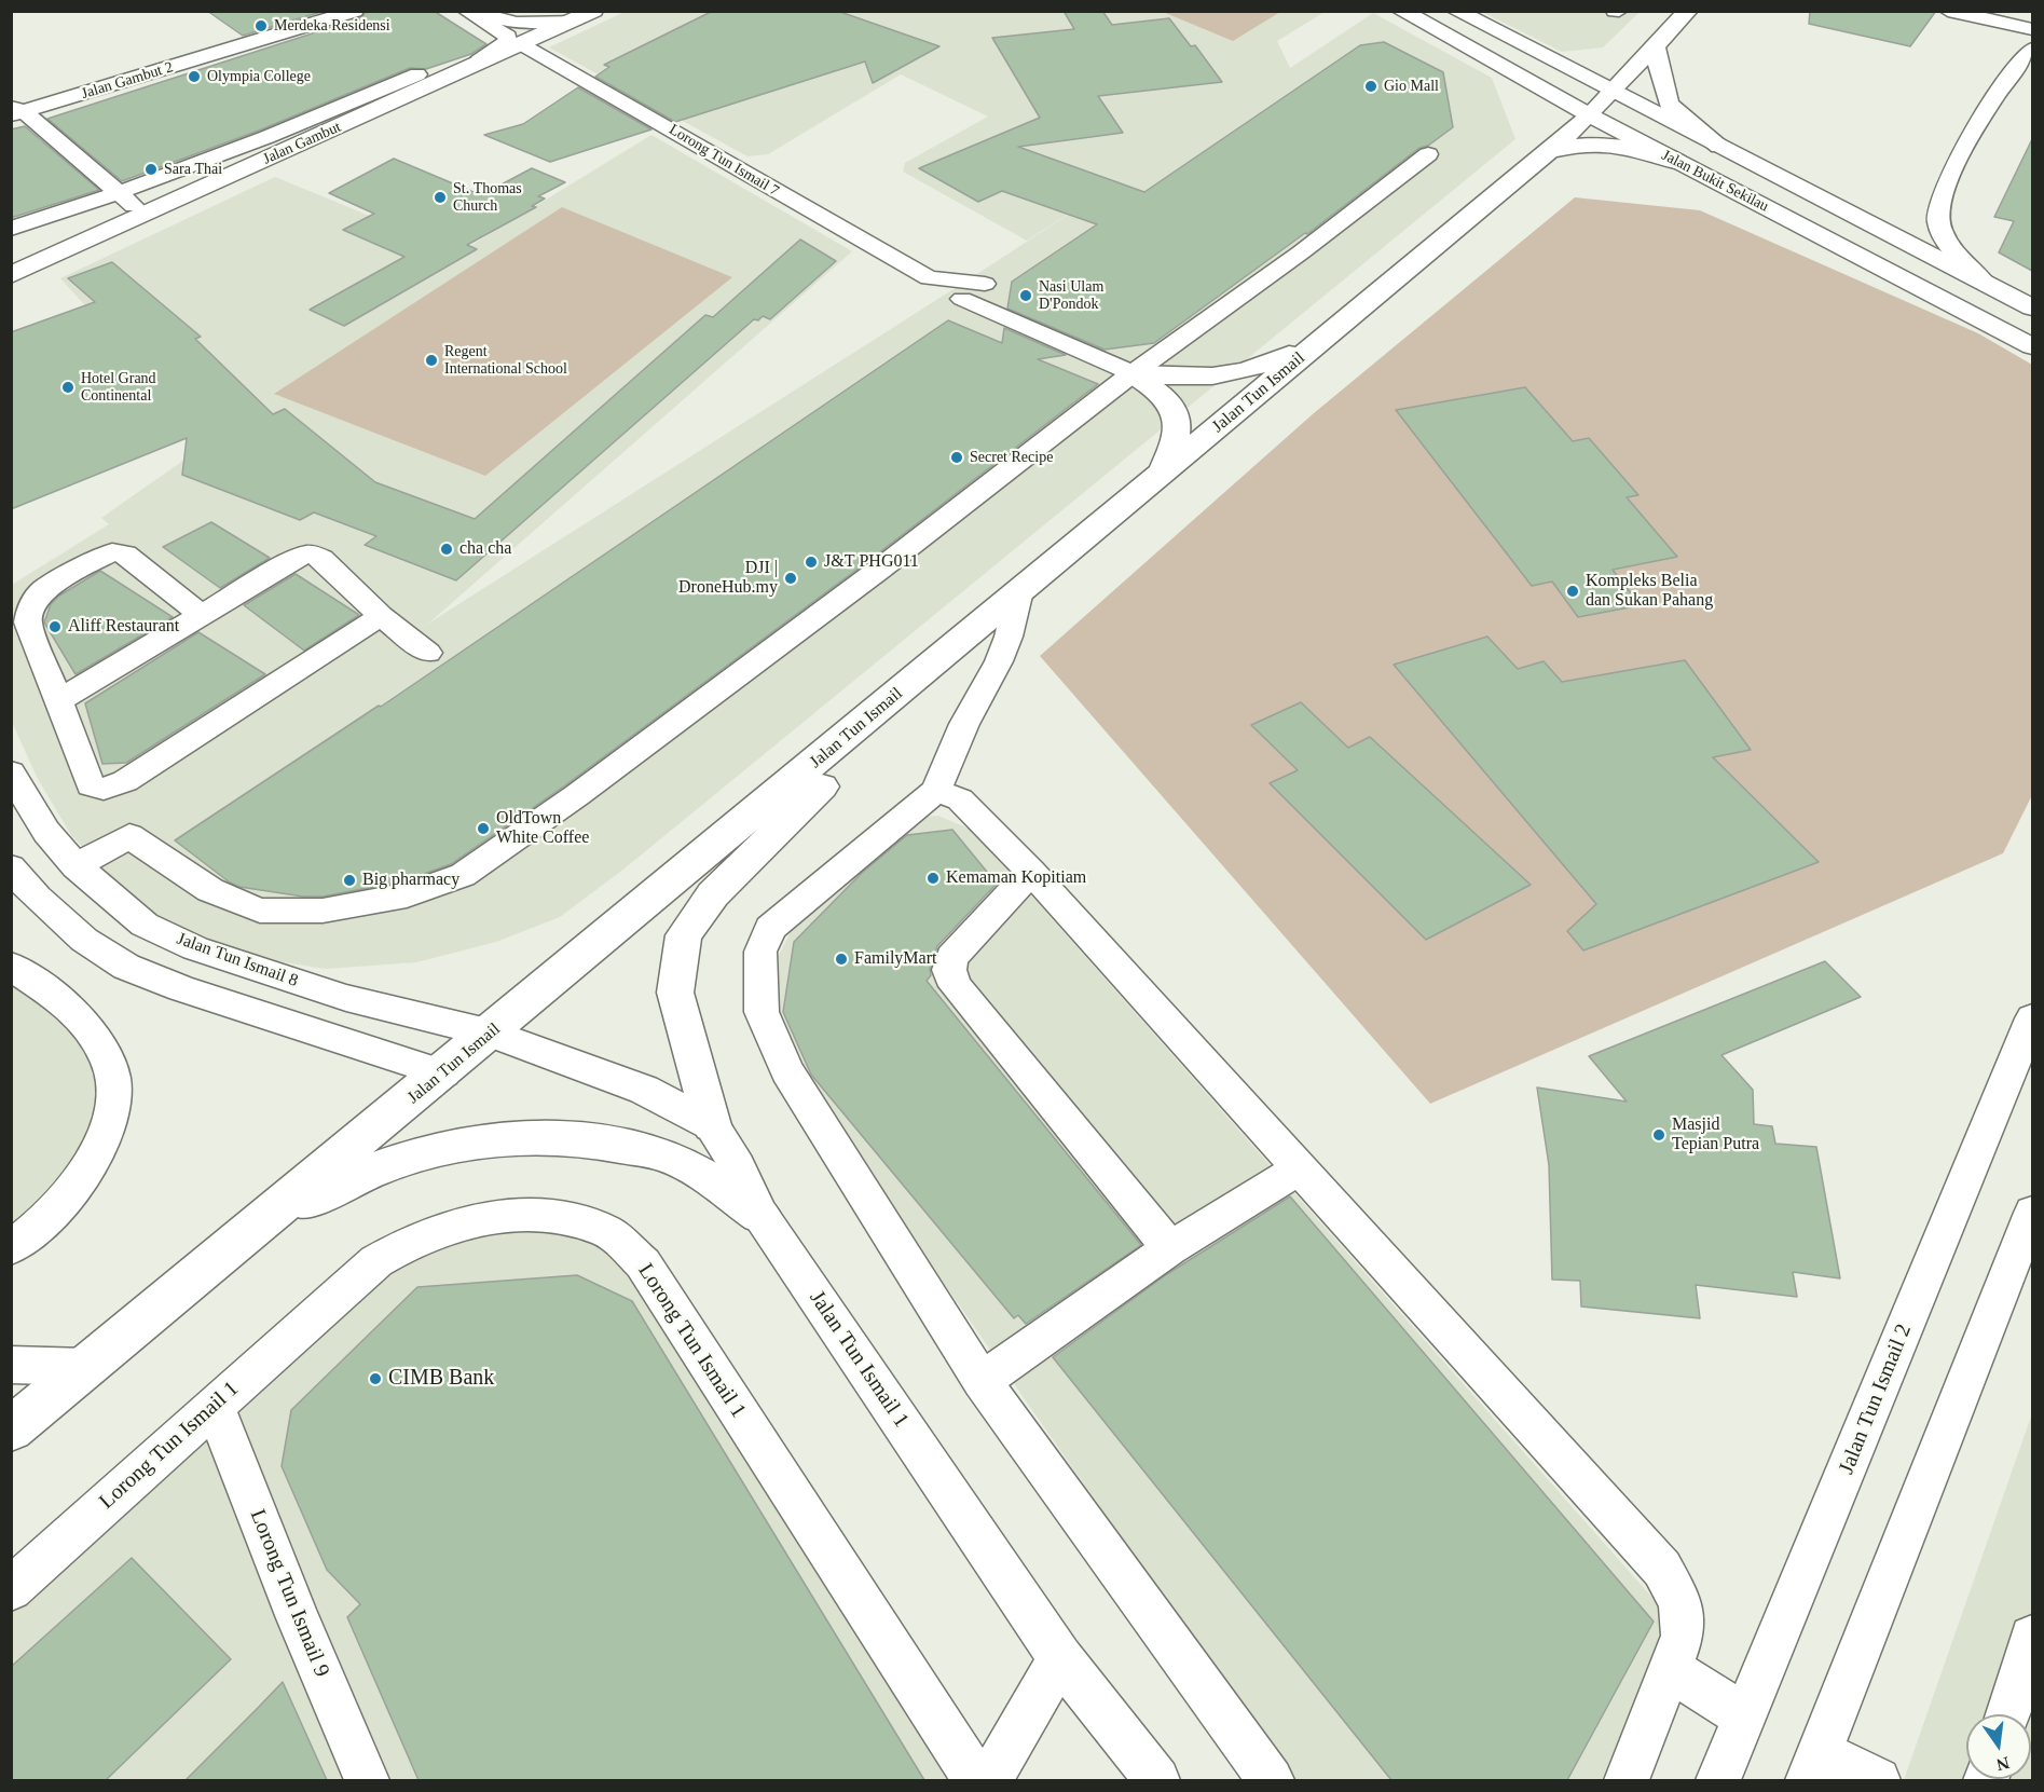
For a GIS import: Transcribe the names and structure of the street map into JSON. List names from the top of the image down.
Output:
{
  "streets": {
    "main road": ["Jalan Gambut", "Jalan Bukit Sekilau", "Jalan Tun Ismail"],
    "street": [
      "Jalan Gambut 2",
      "Lorong Tun Ismail 7",
      "Jalan Tun Ismail 8",
      "Lorong Tun Ismail 1",
      "Jalan Tun Ismail 1",
      "Jalan Tun Ismail 2",
      "Lorong Tun Ismail 9"
    ]
  },
  "crossings": [
    ["Jalan Gambut", "Lorong Tun Ismail 7"],
    ["Jalan Bukit Sekilau", "Jalan Tun Ismail"],
    ["Jalan Tun Ismail", "Jalan Tun Ismail 8"],
    ["Lorong Tun Ismail 1", "Lorong Tun Ismail 9"]
  ],
  "places": [
    "Merdeka Residensi",
    "Olympia College",
    "Gio Mall",
    "Sara Thai",
    "St. Thomas Church",
    "Nasi Ulam D'Pondok",
    "Regent International School",
    "Hotel Grand Continental",
    "Secret Recipe",
    "cha cha",
    "J&T PHG011",
    "DJI | DroneHub.my",
    "Kompleks Belia dan Sukan Pahang",
    "Aliff Restaurant",
    "OldTown White Coffee",
    "Kemaman Kopitiam",
    "Big pharmacy",
    "FamilyMart",
    "Masjid Tepian Putra",
    "CIMB Bank"
  ],
  "north": "bottom"
}
